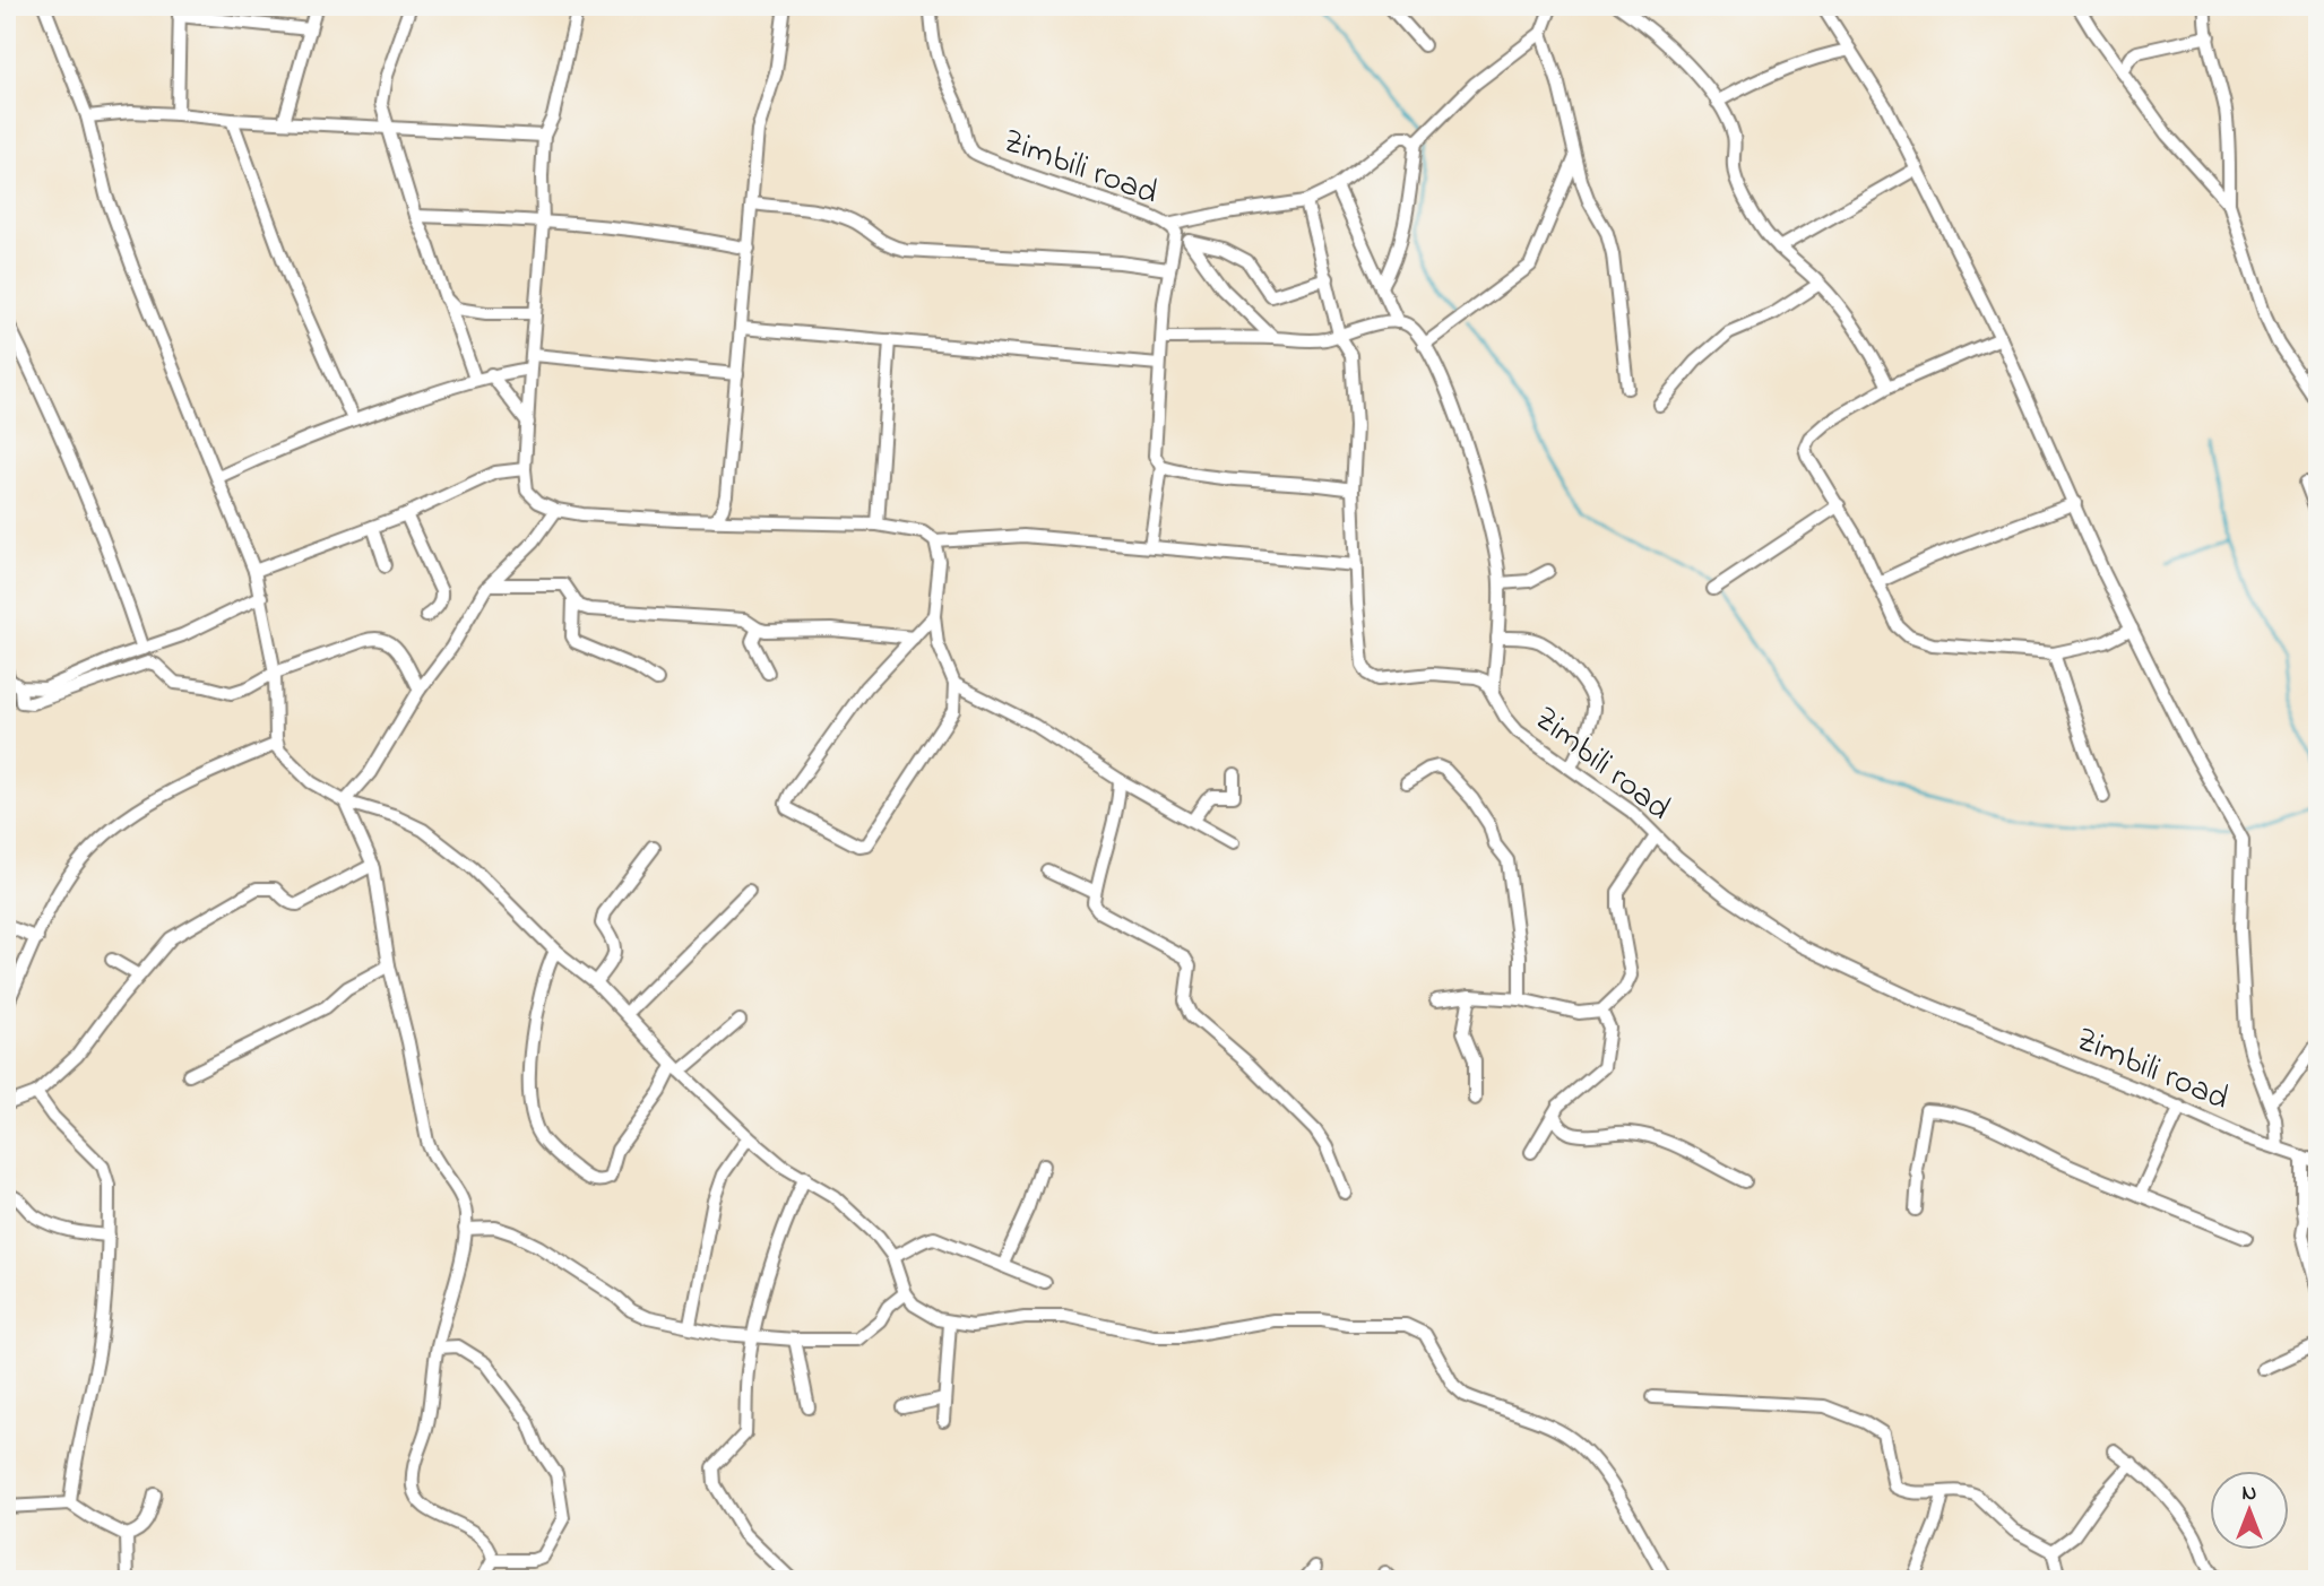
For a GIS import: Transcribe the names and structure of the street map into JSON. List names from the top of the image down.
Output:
{
  "streets": {
    "street": ["Zimbili road"]
  },
  "north": "top"
}
